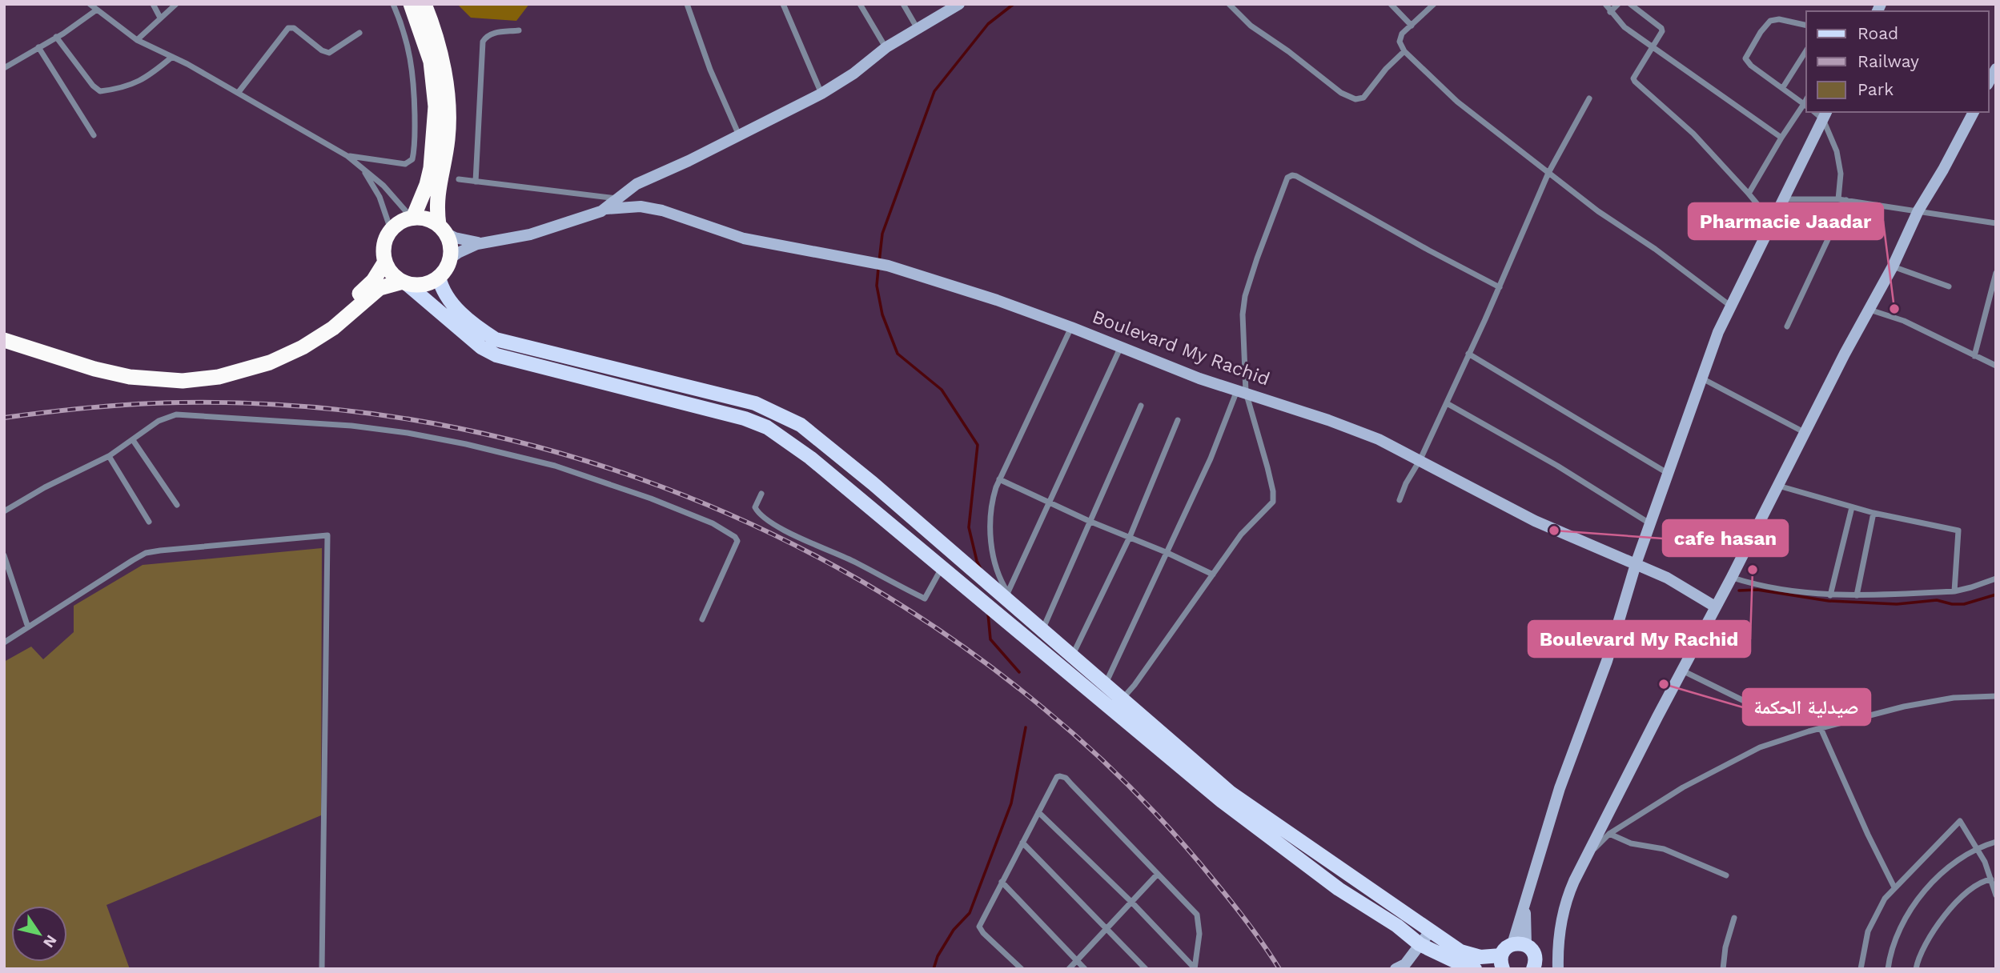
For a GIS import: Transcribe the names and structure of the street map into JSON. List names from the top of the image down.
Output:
{
  "streets": {
    "street": ["Boulevard My Rachid"]
  },
  "places": [
    "Pharmacie Jaadar",
    "cafe hasan",
    "Boulevard My Rachid",
    "صيدلية الحكمة"
  ],
  "legend": ["Road", "Railway", "Park"],
  "north": "bottom right"
}
